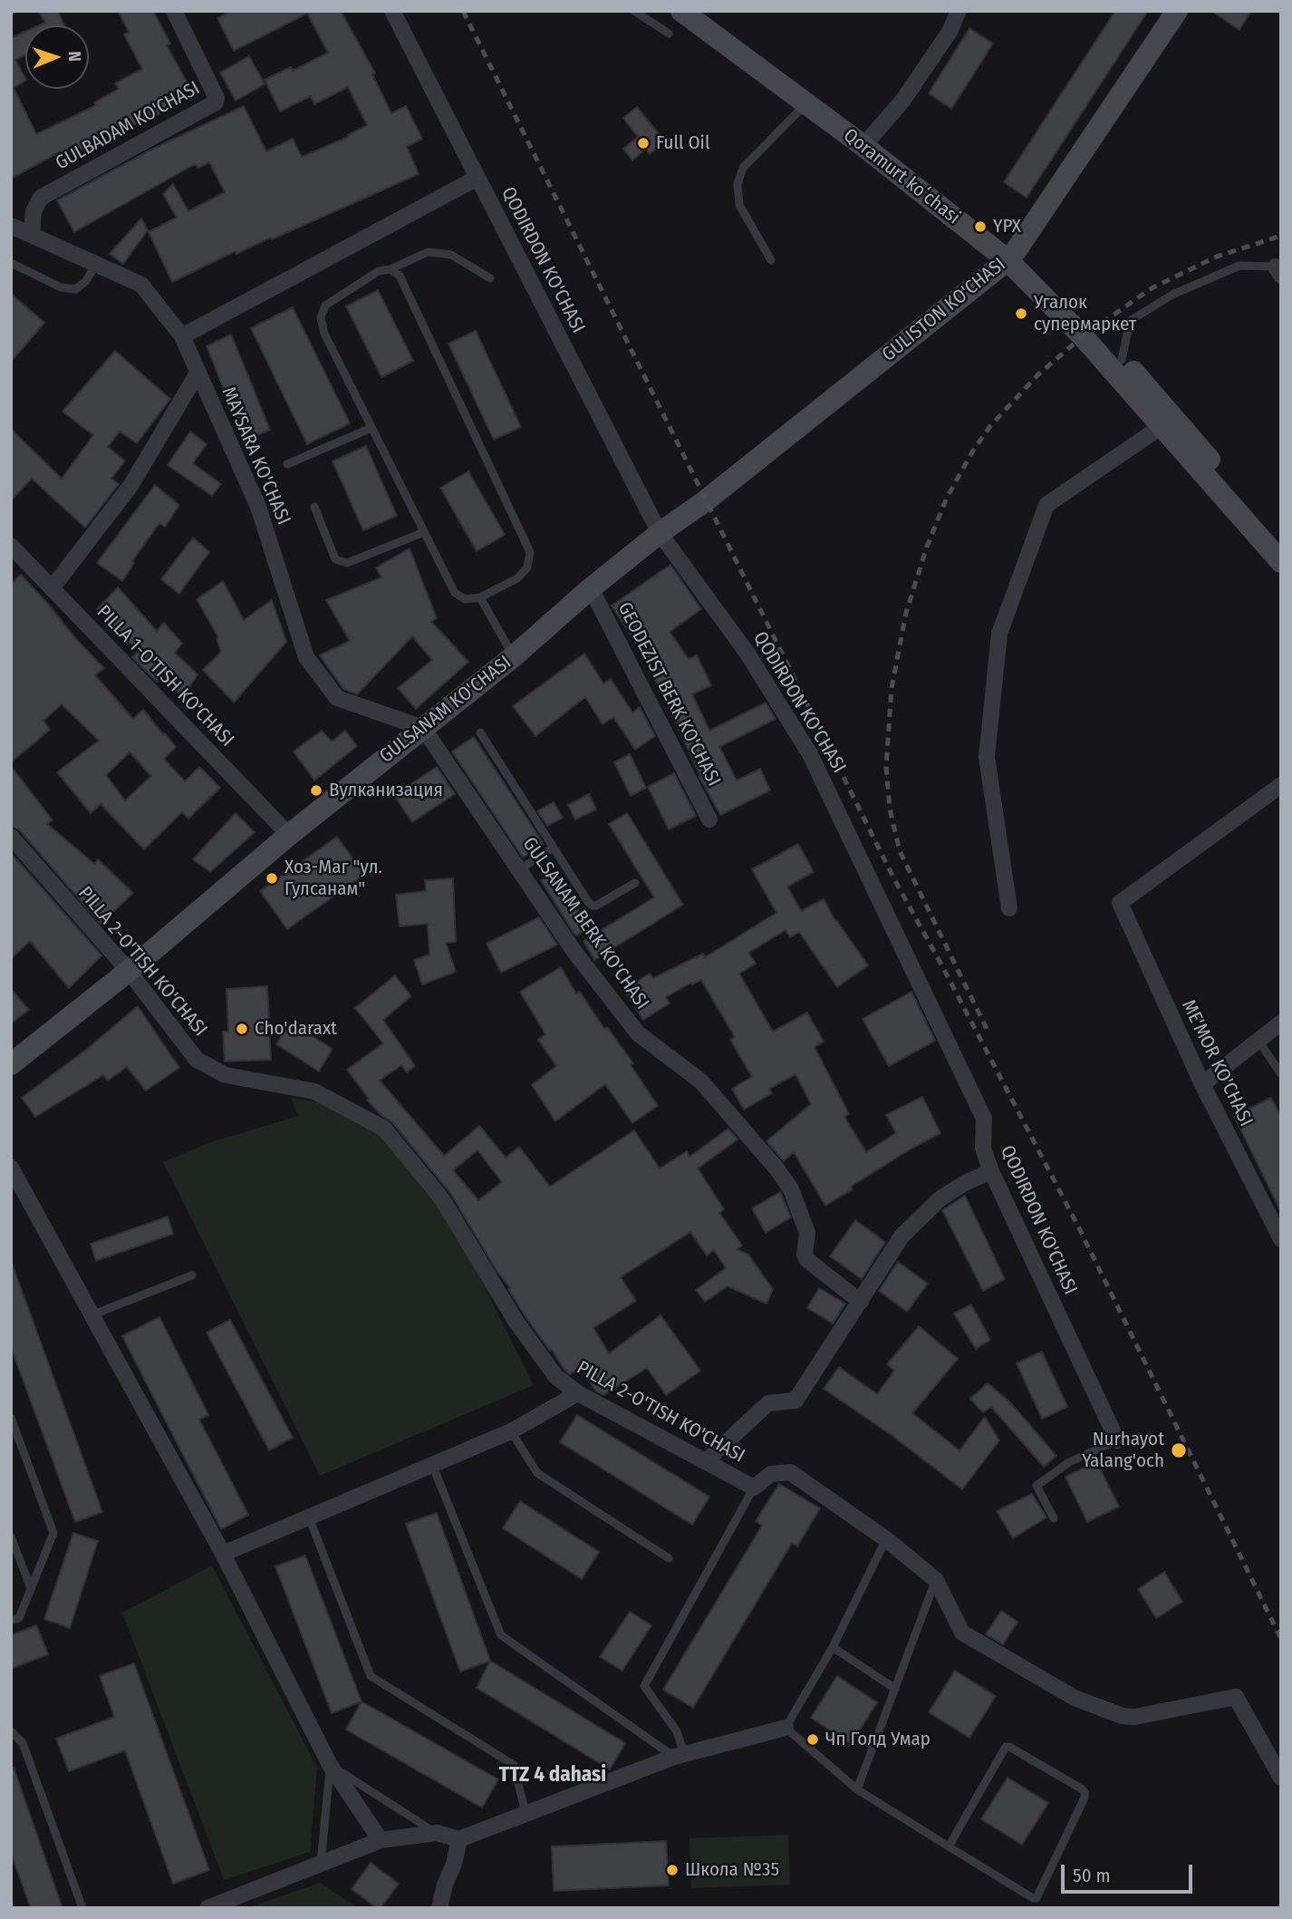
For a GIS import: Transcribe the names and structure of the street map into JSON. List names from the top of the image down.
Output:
{
  "streets": {
    "main road": ["Qoramurt koʻchasi", "GULISTON KO'CHASI", "GULSANAM KO'CHASI"],
    "street": [
      "GULBADAM KO'CHASI",
      "QODIRDON KO'CHASI",
      "MAYSARA KO'CHASI",
      "PILLA 1-O'TISH KO'CHASI",
      "GEODEZIST BERK KO'CHASI",
      "GULSANAM BERK KO'CHASI",
      "PILLA 2-O'TISH KO'CHASI",
      "ME'MOR KO'CHASI"
    ]
  },
  "crossings": [
    ["GULBADAM KO'CHASI", "MAYSARA KO'CHASI"],
    ["Qoramurt koʻchasi", "GULISTON KO'CHASI"],
    ["QODIRDON KO'CHASI", "GULSANAM KO'CHASI"],
    ["GULISTON KO'CHASI", "GULSANAM KO'CHASI"],
    ["MAYSARA KO'CHASI", "GULSANAM KO'CHASI"],
    ["MAYSARA KO'CHASI", "GULSANAM BERK KO'CHASI"],
    ["PILLA 1-O'TISH KO'CHASI", "GULSANAM KO'CHASI"],
    ["GEODEZIST BERK KO'CHASI", "GULSANAM KO'CHASI"],
    ["GULSANAM KO'CHASI", "GULSANAM BERK KO'CHASI"],
    ["GULSANAM KO'CHASI", "PILLA 2-O'TISH KO'CHASI"]
  ],
  "districts": ["TTZ 4 dahasi"],
  "places": [
    "Full Oil",
    "YPX",
    "Угалок супермаркет",
    "Вулканизация",
    "Хоз-Маг \"ул. Гулсанам\"",
    "Cho'daraxt",
    "Nurhayot Yalang'och",
    "Чп Голд Умар",
    "Школа №35"
  ],
  "scale_bar": "50 m",
  "north": "right"
}
